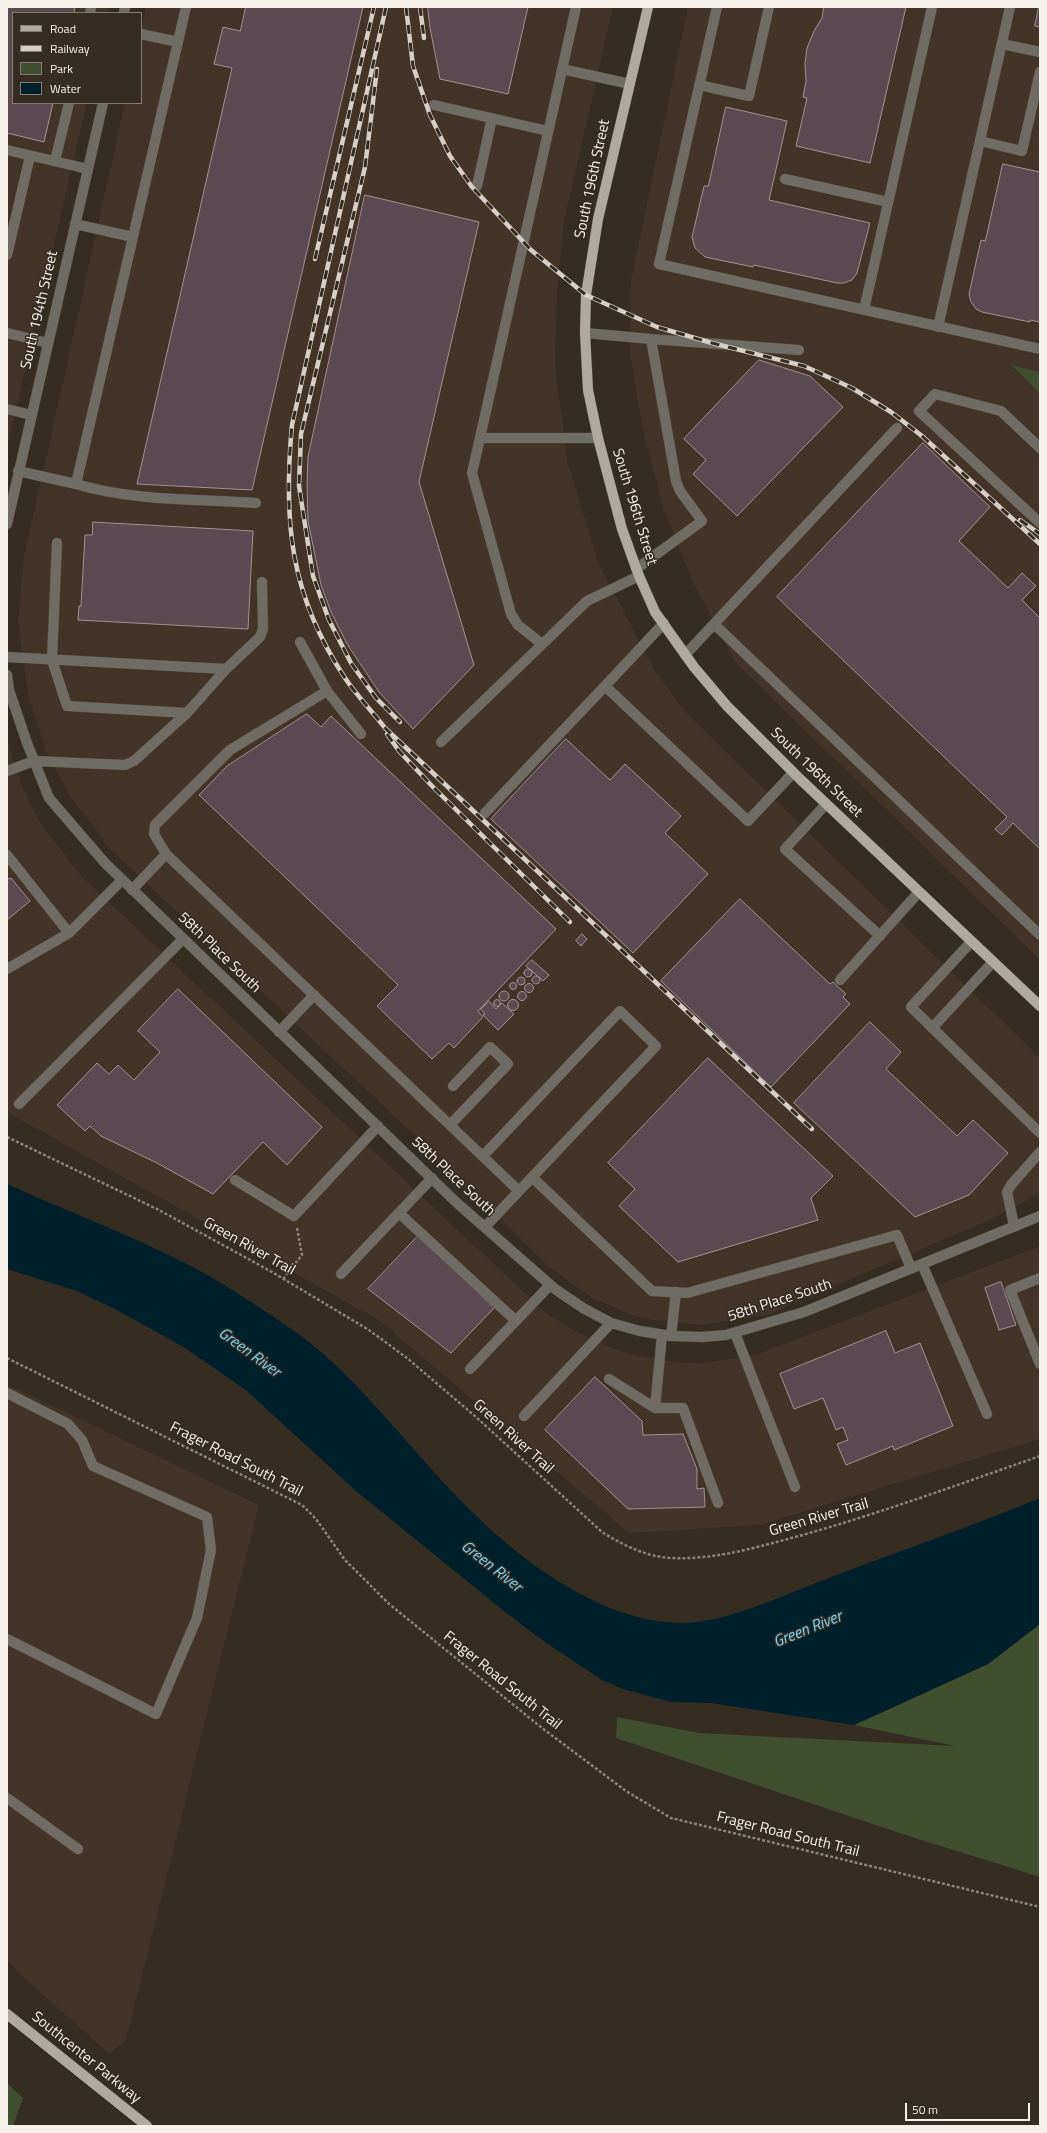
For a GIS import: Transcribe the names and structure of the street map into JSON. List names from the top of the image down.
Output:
{
  "streets": {
    "main road": ["South 196th Street", "Southcenter Parkway"],
    "street": ["South 194th Street", "58th Place South"],
    "path": ["Green River Trail", "Frager Road South Trail"]
  },
  "water": ["Green River"],
  "legend": [
    "Road",
    "Railway",
    "Park",
    "Water"
  ],
  "scale_bar": "50 m"
}
